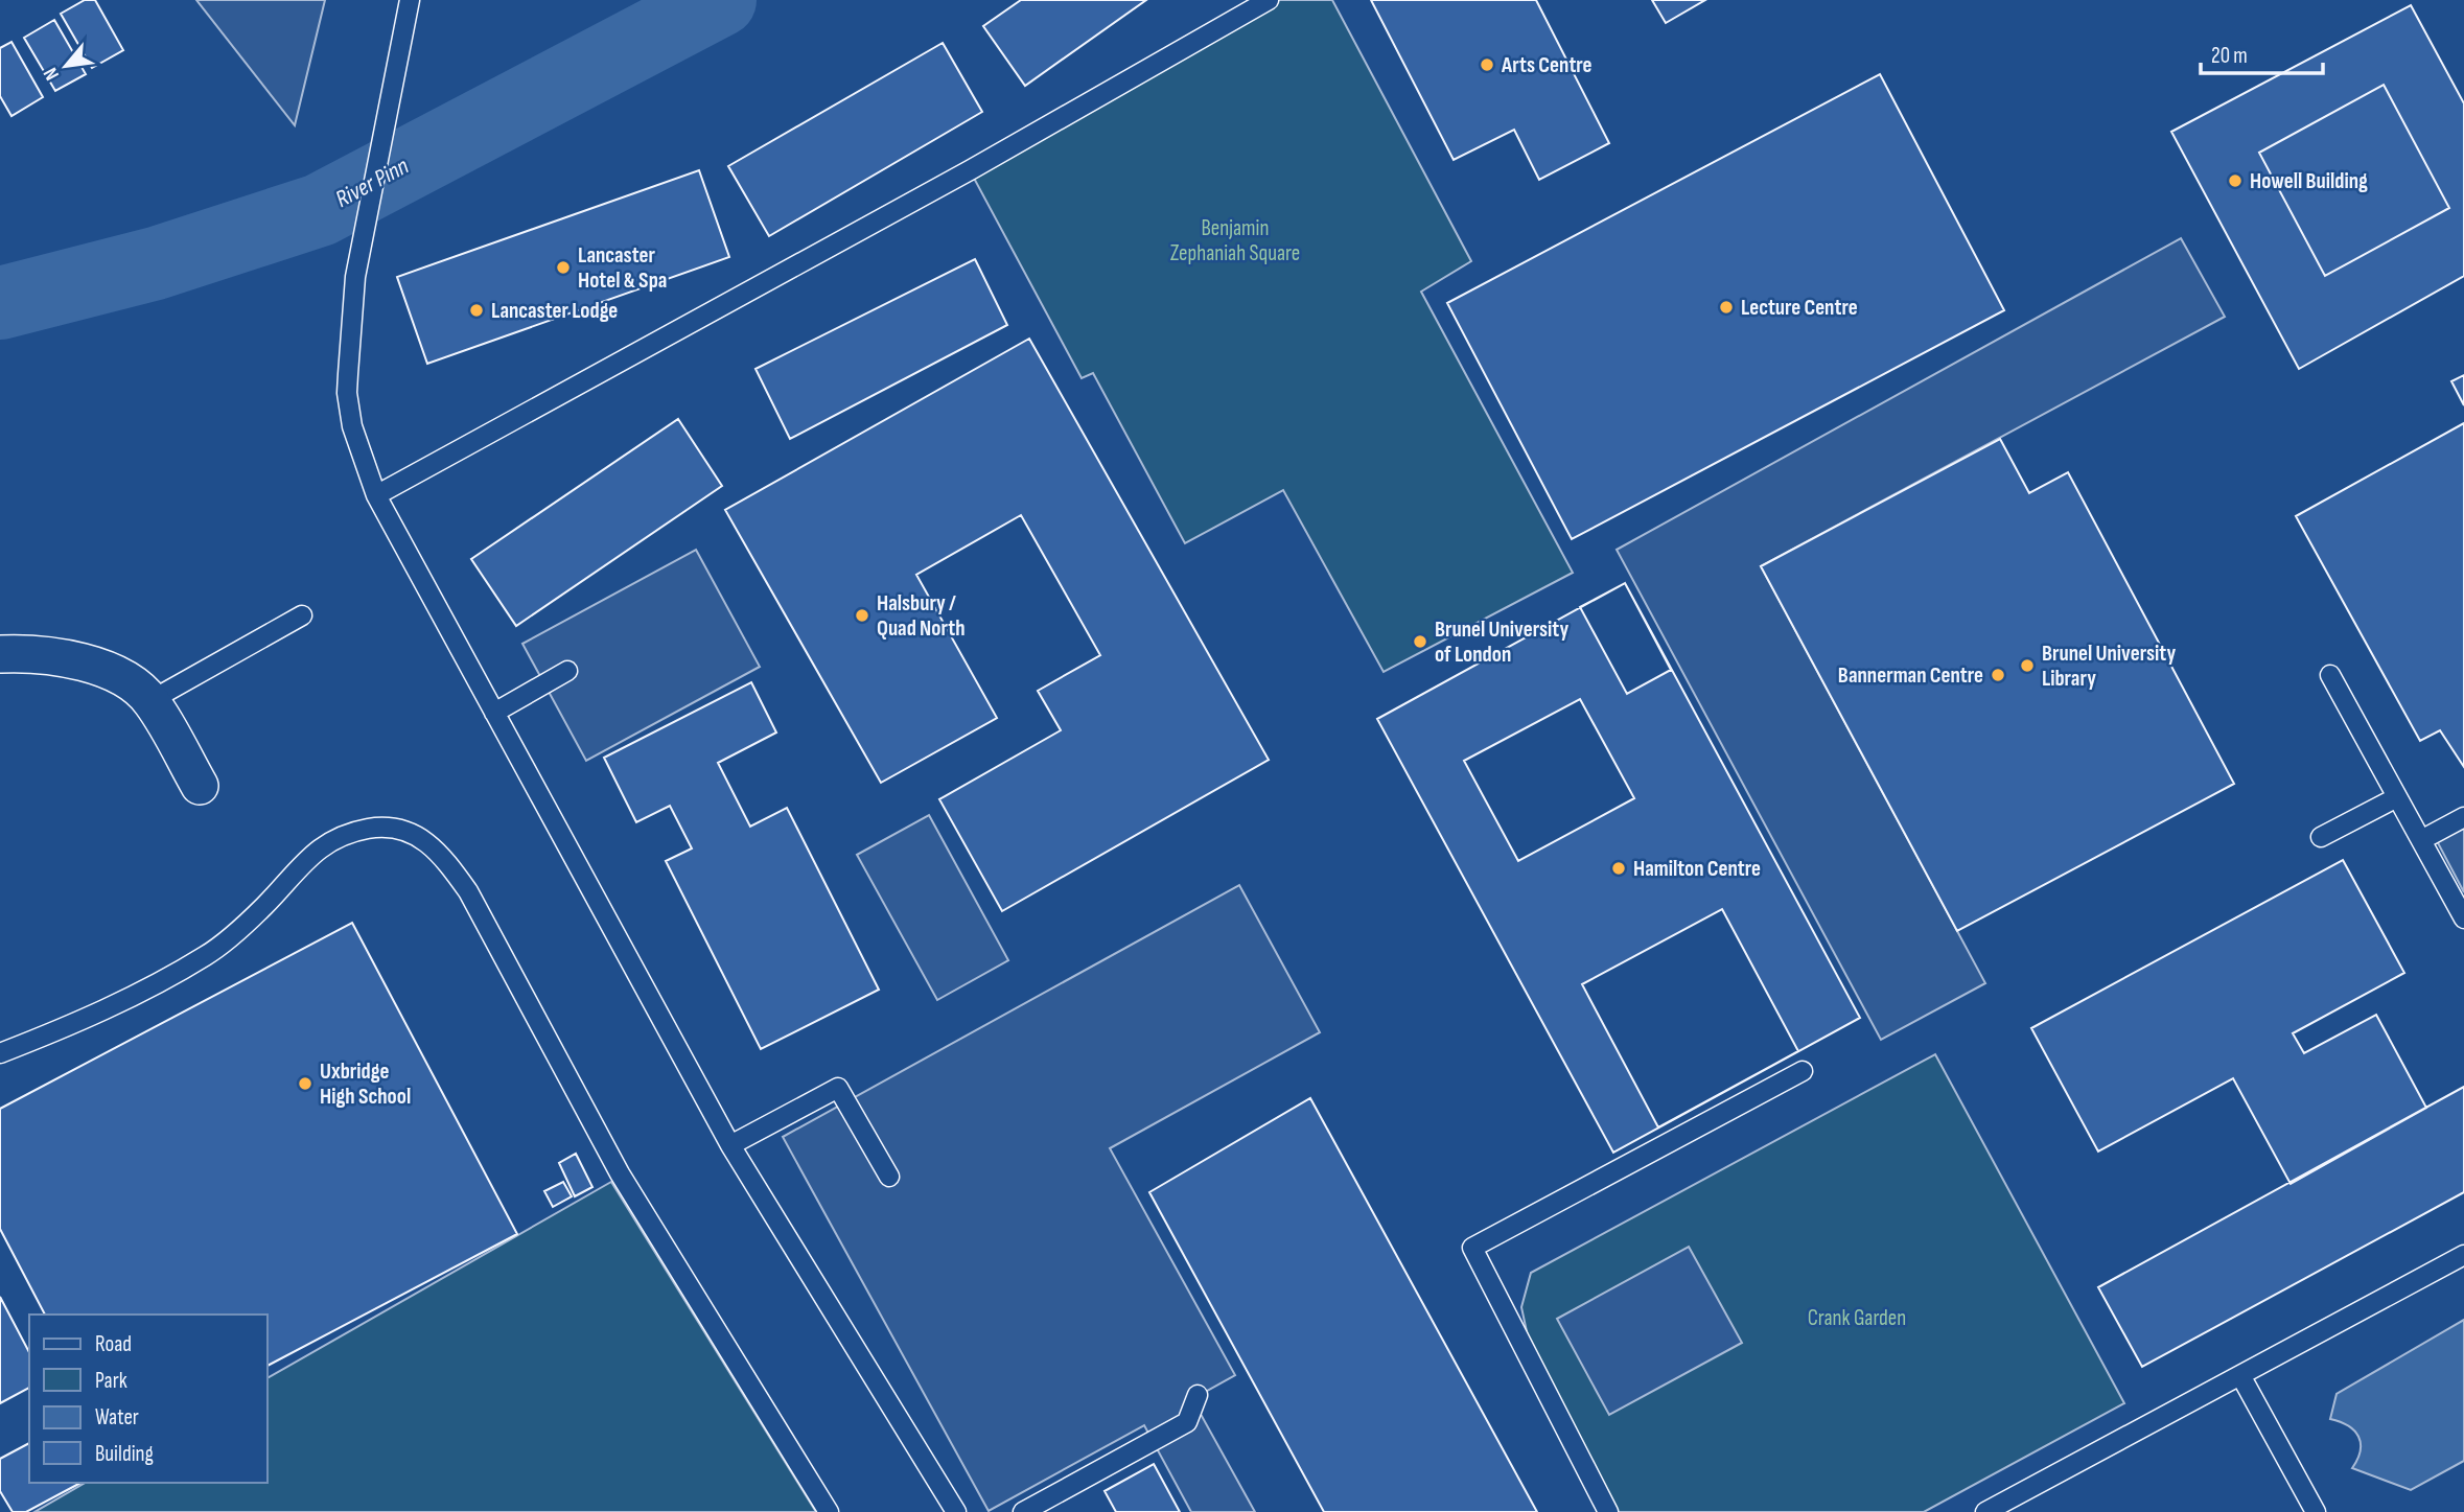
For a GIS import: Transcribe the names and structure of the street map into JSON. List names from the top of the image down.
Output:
{
  "water": ["River Pinn"],
  "parks": ["Benjamin Zephaniah Square", "Crank Garden"],
  "places": [
    "Arts Centre",
    "Howell Building",
    "Lancaster Hotel & Spa",
    "Lecture Centre",
    "Lancaster Lodge",
    "Halsbury / Quad North",
    "Brunel University of London",
    "Brunel University Library",
    "Bannerman Centre",
    "Hamilton Centre",
    "Uxbridge High School"
  ],
  "legend": [
    "Road",
    "Park",
    "Water",
    "Building"
  ],
  "scale_bar": "20 m",
  "north": "bottom left"
}
